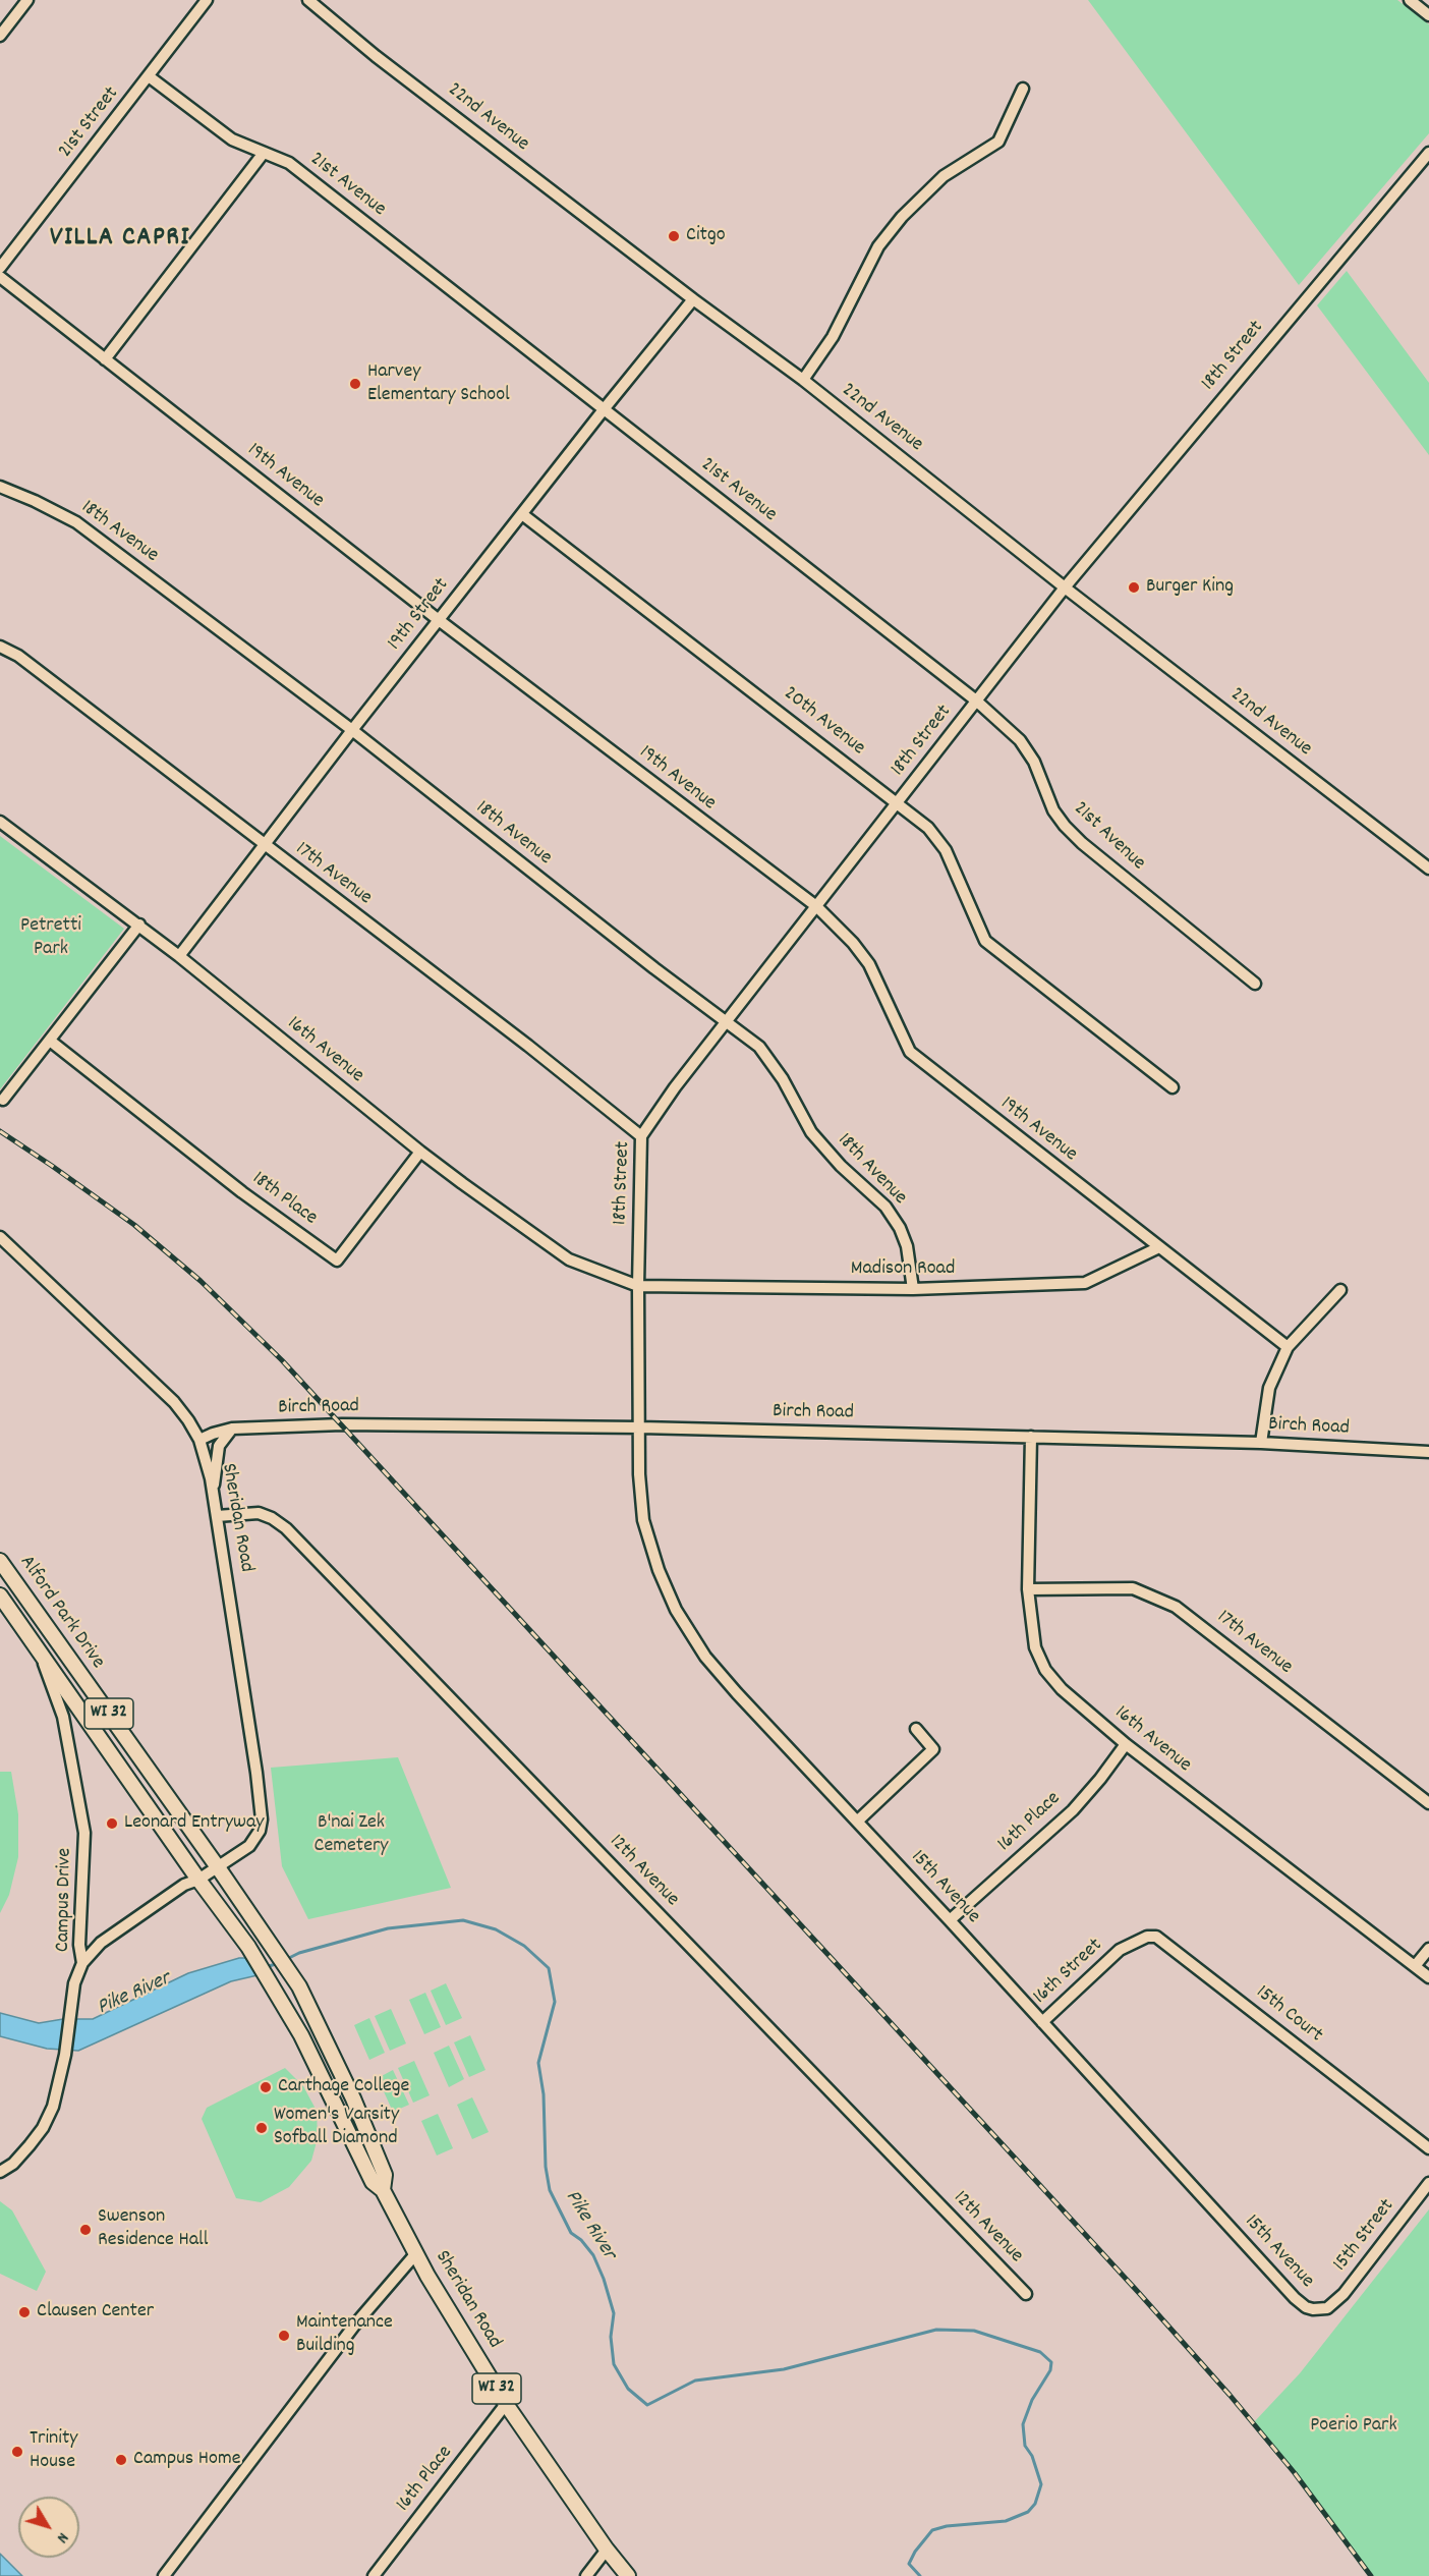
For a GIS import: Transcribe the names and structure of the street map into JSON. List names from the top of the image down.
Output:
{
  "streets": {
    "main road": ["Sheridan Road", "Alford Park Drive", "WI 32"],
    "street": [
      "22nd Avenue",
      "21st Street",
      "21st Avenue",
      "18th Street",
      "19th Avenue",
      "18th Avenue",
      "19th Street",
      "20th Avenue",
      "17th Avenue",
      "16th Avenue",
      "18th Place",
      "Madison Road",
      "Birch Road",
      "16th Place",
      "12th Avenue",
      "15th Avenue",
      "Campus Drive",
      "16th Street",
      "15th Court",
      "15th Street"
    ]
  },
  "crossings": [
    ["22nd Avenue", "18th Street"],
    ["22nd Avenue", "19th Street"],
    ["21st Street", "21st Avenue"],
    ["21st Avenue", "18th Street"],
    ["21st Avenue", "19th Street"],
    ["18th Street", "19th Avenue"],
    ["18th Street", "18th Avenue"],
    ["18th Street", "20th Avenue"],
    ["18th Street", "17th Avenue"],
    ["18th Street", "16th Avenue"],
    ["18th Street", "Madison Road"],
    ["18th Street", "Birch Road"],
    ["18th Street", "15th Avenue"],
    ["19th Avenue", "19th Street"],
    ["19th Avenue", "Madison Road"],
    ["18th Avenue", "19th Street"],
    ["18th Avenue", "Madison Road"],
    ["19th Street", "20th Avenue"],
    ["19th Street", "17th Avenue"],
    ["19th Street", "16th Avenue"],
    ["17th Avenue", "16th Avenue"],
    ["16th Avenue", "18th Place"],
    ["16th Avenue", "Madison Road"],
    ["16th Avenue", "Birch Road"],
    ["16th Avenue", "16th Place"],
    ["Birch Road", "Sheridan Road"],
    ["Birch Road", "15th Avenue"],
    ["Sheridan Road", "Alford Park Drive"],
    ["Sheridan Road", "16th Place"],
    ["Sheridan Road", "12th Avenue"],
    ["Alford Park Drive", "Campus Drive"],
    ["16th Place", "15th Avenue"],
    ["15th Avenue", "16th Street"],
    ["15th Avenue", "15th Street"],
    ["16th Street", "15th Court"]
  ],
  "districts": ["VILLA CAPRI"],
  "water": ["Pike River"],
  "parks": ["Petretti Park", "B'nai Zek Cemetery", "Poerio Park"],
  "places": [
    "Citgo",
    "Harvey Elementary School",
    "Burger King",
    "Leonard Entryway",
    "Carthage College",
    "Women's Varsity Sofball Diamond",
    "Swenson Residence Hall",
    "Clausen Center",
    "Maintenance Building",
    "Trinity House",
    "Campus Home"
  ],
  "north": "bottom right"
}
